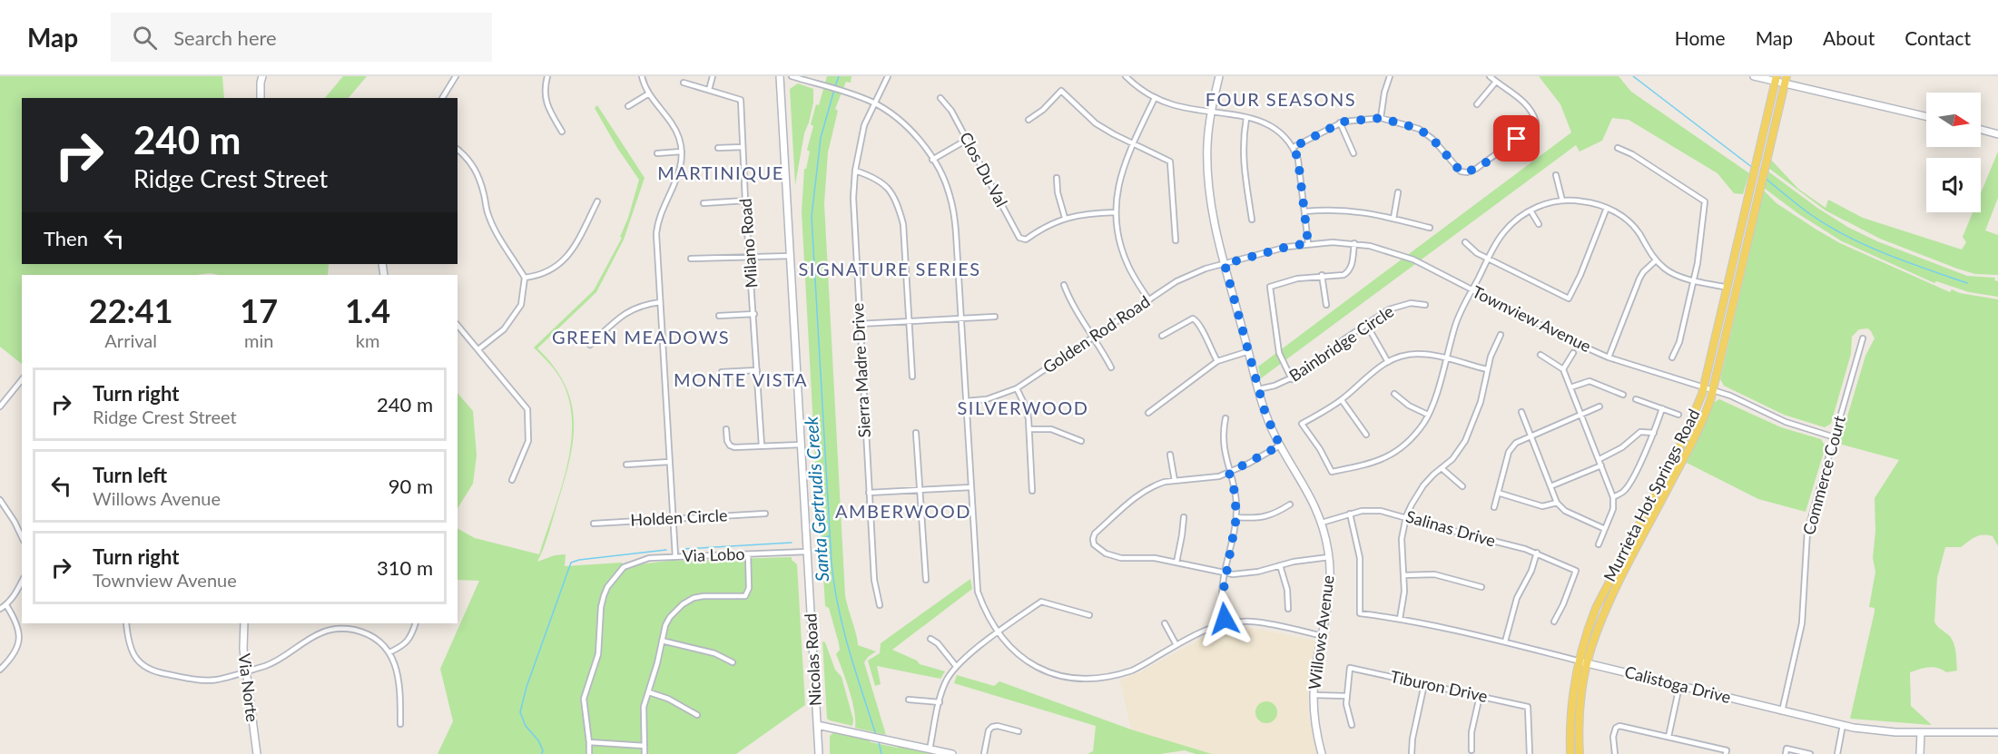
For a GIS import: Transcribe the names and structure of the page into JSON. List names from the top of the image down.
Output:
{
  "streets": {
    "main road": ["Murrieta Hot Springs Road"],
    "street": [
      "Clos Du Val",
      "Milano Road",
      "Townview Avenue",
      "Golden Rod Road",
      "Bainbridge Circle",
      "Sierra Madre Drive",
      "Commerce Court",
      "Holden Circle",
      "Salinas Drive",
      "Via Lobo",
      "Willows Avenue",
      "Nicolas Road",
      "Calistoga Drive",
      "Tiburon Drive",
      "Via Norte"
    ]
  },
  "crossings": [
    ["Townview Avenue", "Golden Rod Road"],
    ["Townview Avenue", "Commerce Court"],
    ["Townview Avenue", "Murrieta Hot Springs Road"],
    ["Townview Avenue", "Willows Avenue"],
    ["Golden Rod Road", "Willows Avenue"],
    ["Bainbridge Circle", "Willows Avenue"],
    ["Commerce Court", "Calistoga Drive"],
    ["Murrieta Hot Springs Road", "Calistoga Drive"],
    ["Salinas Drive", "Willows Avenue"],
    ["Salinas Drive", "Calistoga Drive"],
    ["Via Lobo", "Nicolas Road"]
  ],
  "districts": [
    "FOUR SEASONS",
    "MARTINIQUE",
    "SIGNATURE SERIES",
    "GREEN MEADOWS",
    "MONTE VISTA",
    "SILVERWOOD",
    "AMBERWOOD"
  ],
  "water": ["Santa Gertrudis Creek"],
  "north": "right",
  "page": {
    "header": "Map",
    "search": "Search here",
    "nav": [
      "Home",
      "Map",
      "About",
      "Contact"
    ],
    "turn": ["240 m", "Ridge Crest Street"],
    "then": "Then",
    "eta": [
      "22:41",
      "Arrival",
      "17",
      "min",
      "1.4",
      "km"
    ],
    "list": [
      {
        "name": "Turn right",
        "note": "Ridge Crest Street",
        "value": "240 m"
      },
      {
        "name": "Turn left",
        "note": "Willows Avenue",
        "value": "90 m"
      },
      {
        "name": "Turn right",
        "note": "Townview Avenue",
        "value": "310 m"
      }
    ]
  }
}
